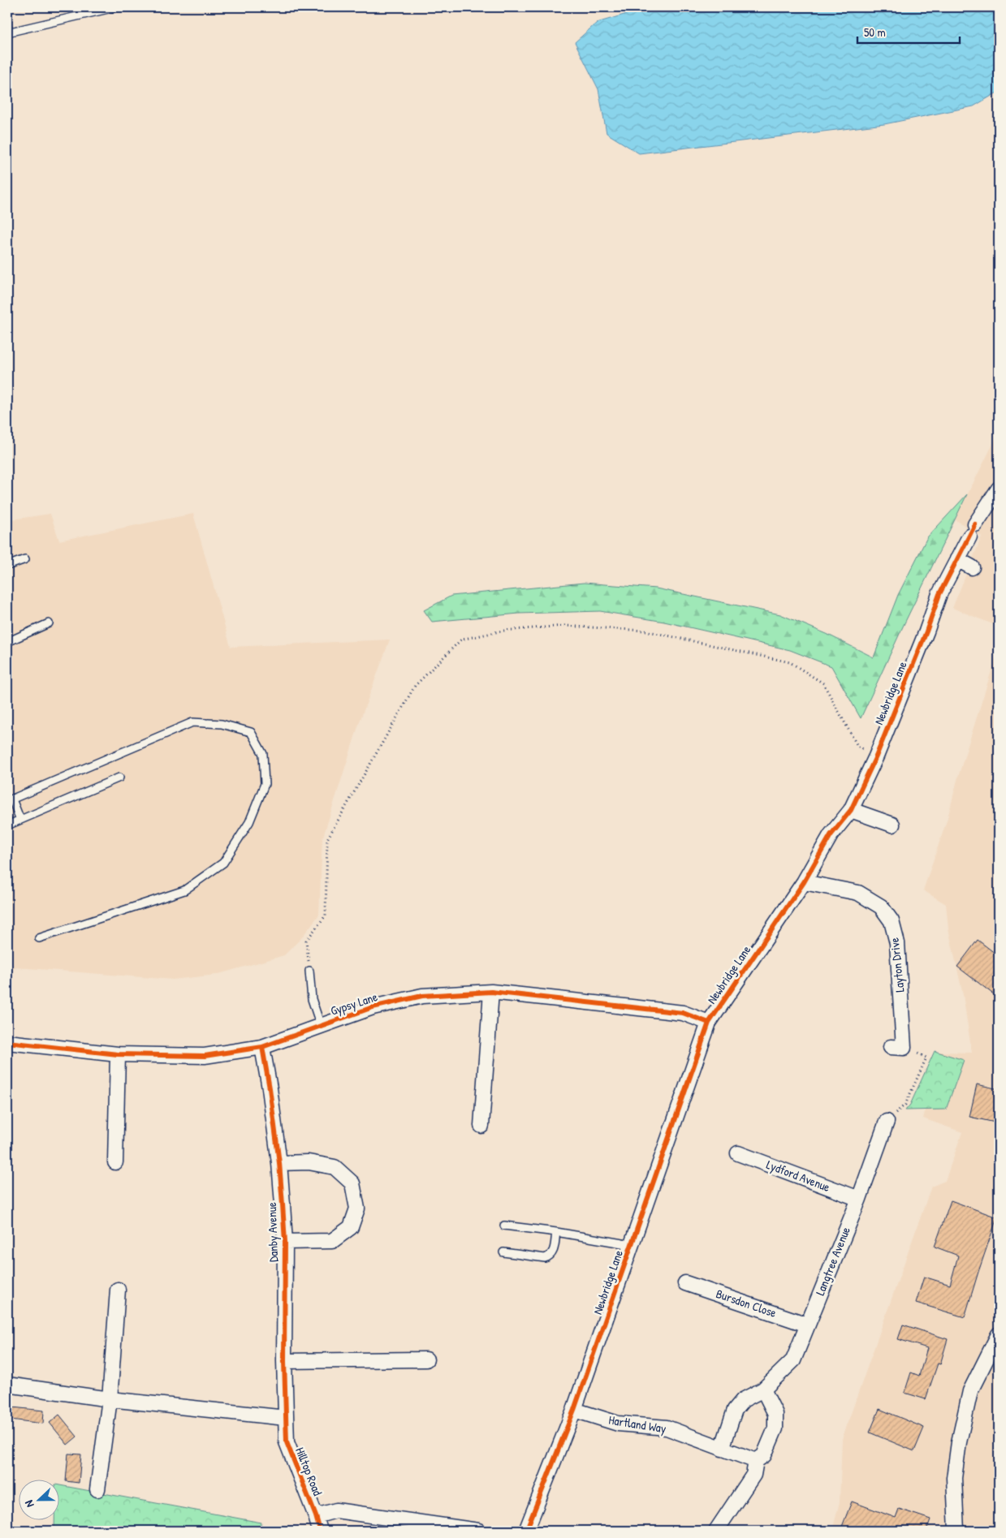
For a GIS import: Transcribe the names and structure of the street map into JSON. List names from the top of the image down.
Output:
{
  "streets": {
    "street": [
      "Newbridge Lane",
      "Layton Drive",
      "Gypsy Lane",
      "Lydford Avenue",
      "Danby Avenue",
      "Langtree Avenue",
      "Bursdon Close",
      "Hartland Way",
      "Hilltop Road"
    ]
  },
  "crossings": [
    ["Newbridge Lane", "Layton Drive"],
    ["Newbridge Lane", "Gypsy Lane"],
    ["Newbridge Lane", "Hartland Way"],
    ["Gypsy Lane", "Danby Avenue"],
    ["Lydford Avenue", "Langtree Avenue"],
    ["Danby Avenue", "Hilltop Road"],
    ["Langtree Avenue", "Bursdon Close"],
    ["Langtree Avenue", "Hartland Way"]
  ],
  "scale_bar": "50 m",
  "north": "left"
}
